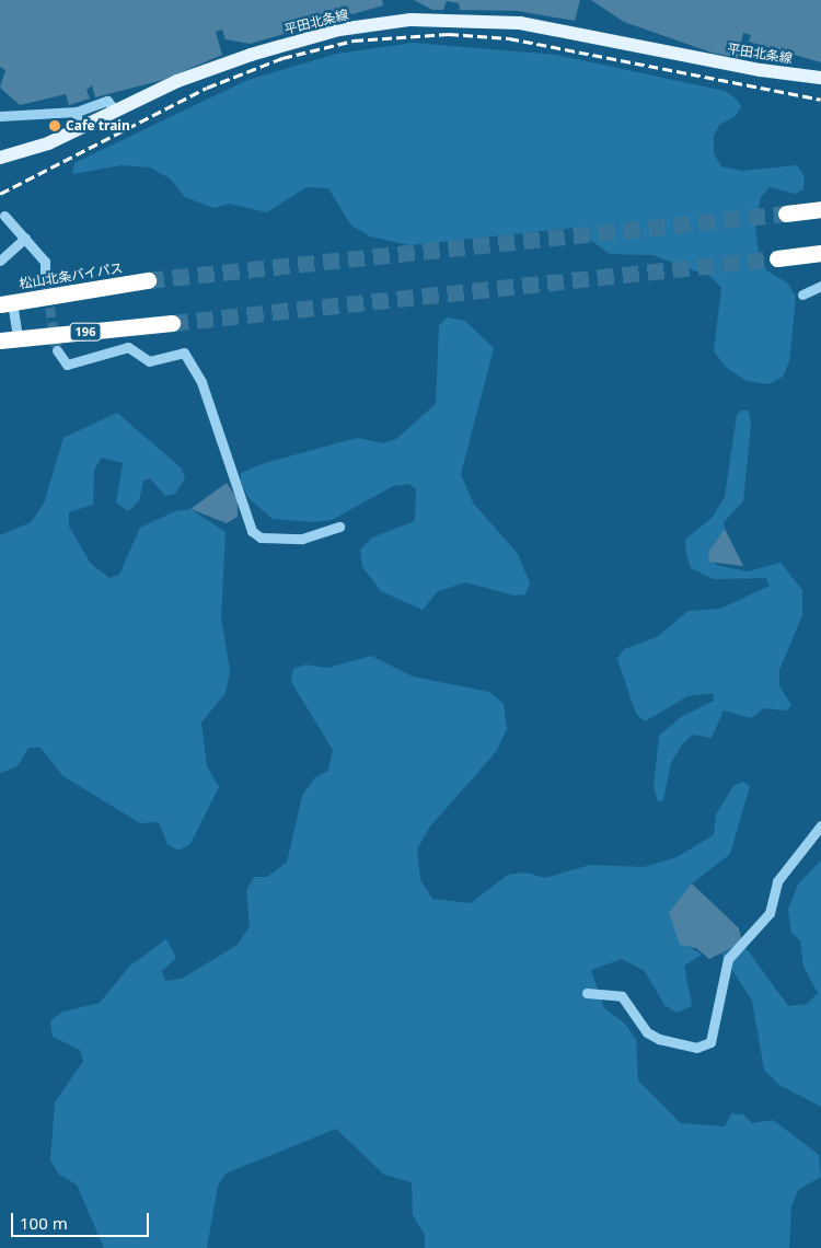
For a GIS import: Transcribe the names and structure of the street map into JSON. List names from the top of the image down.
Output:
{
  "streets": {
    "highway": ["松山北条バイパス", "196"],
    "main road": ["平田北条線"]
  },
  "places": ["Cafe train"],
  "scale_bar": "100 m"
}
